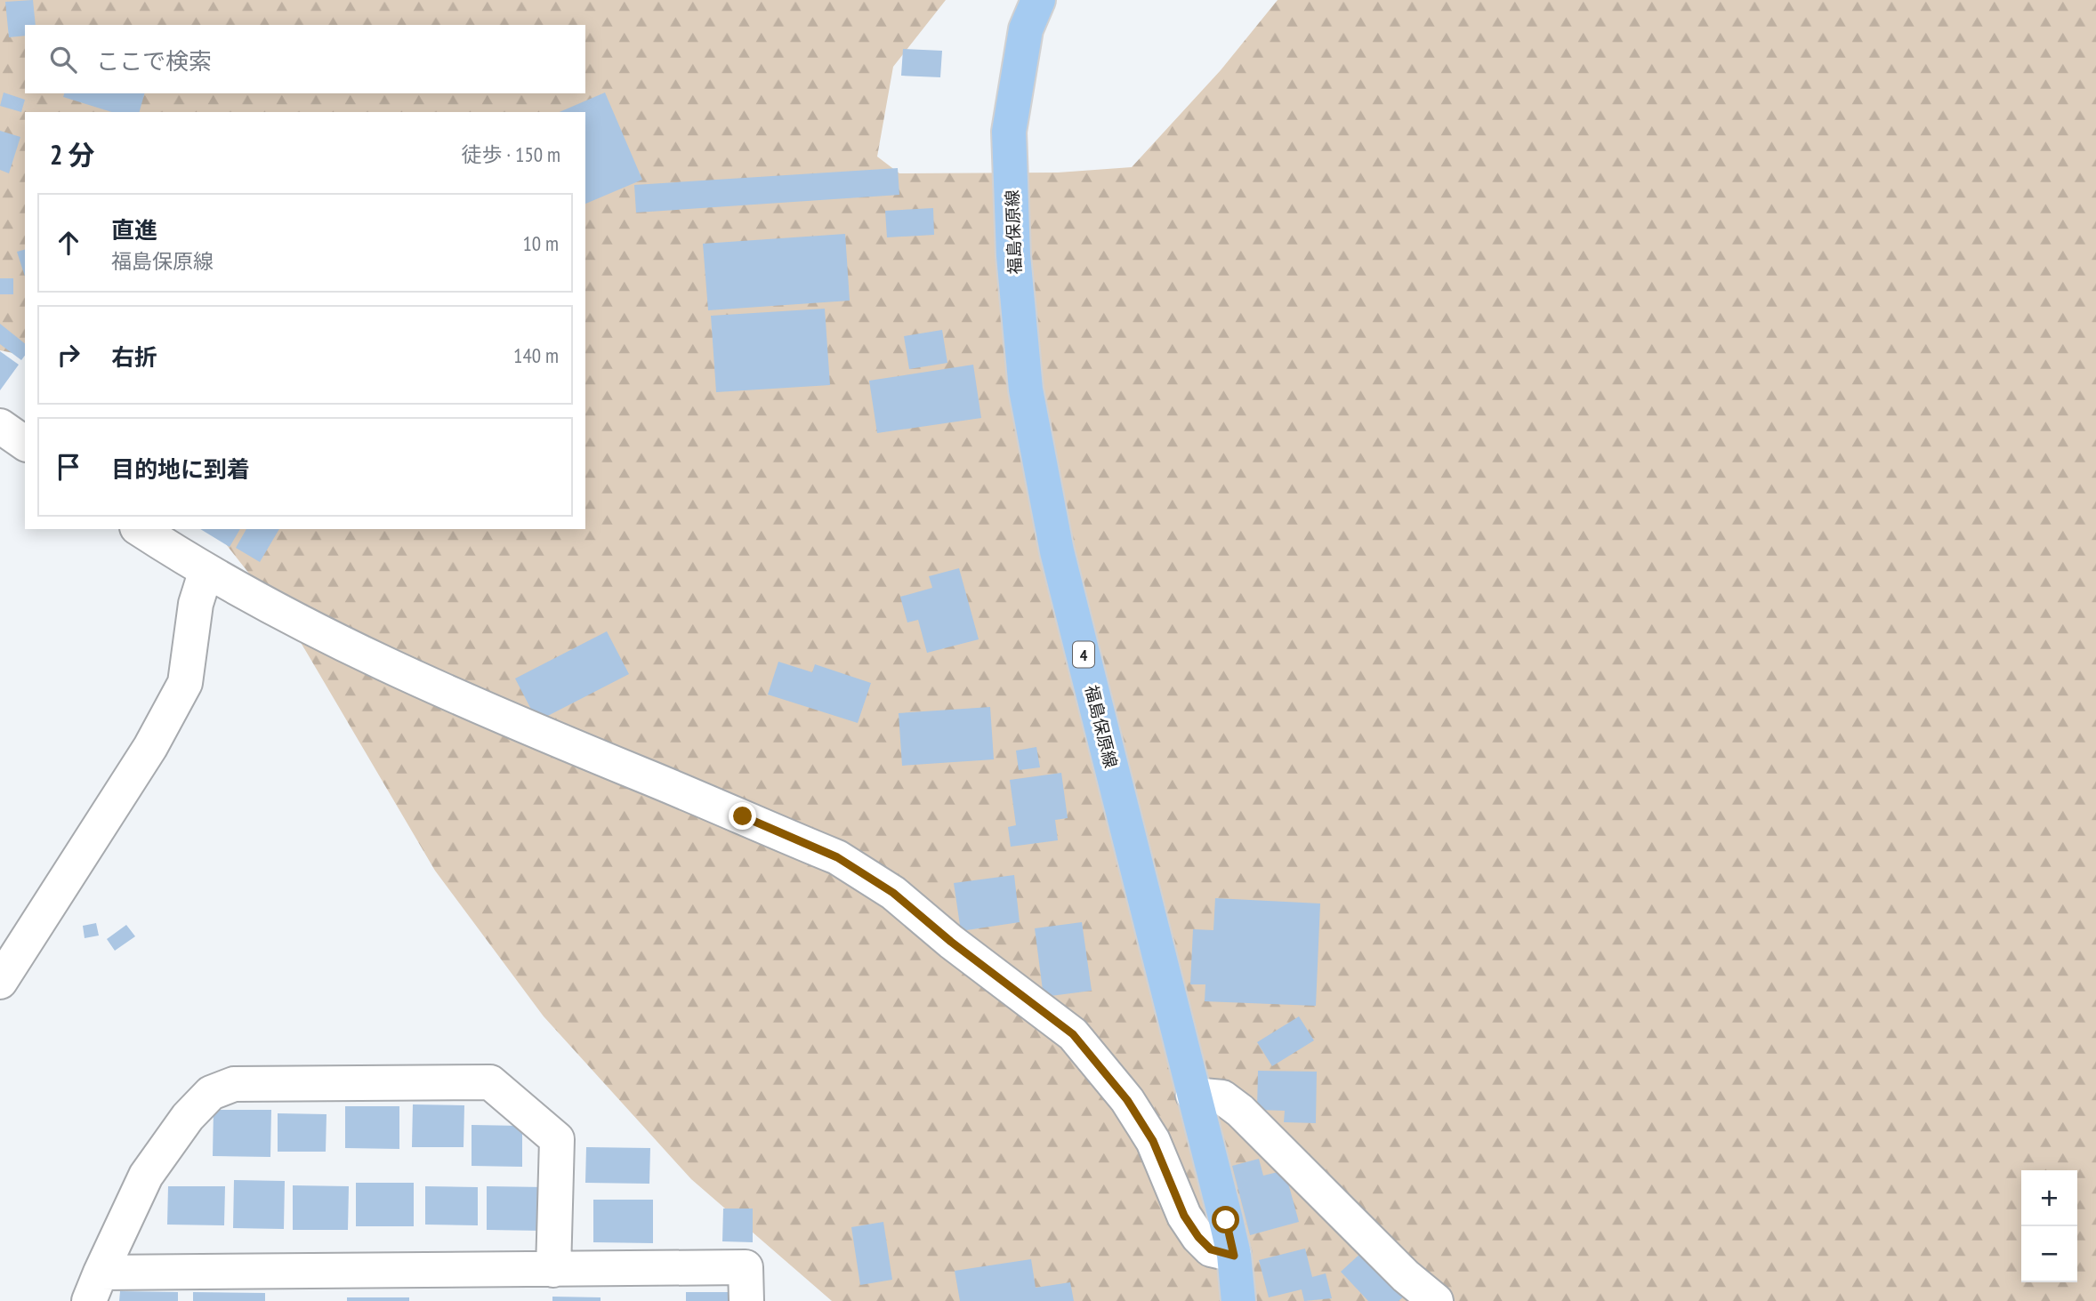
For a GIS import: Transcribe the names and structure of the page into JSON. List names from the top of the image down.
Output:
{
  "streets": {
    "main road": ["福島保原線", "4"]
  },
  "page": {
    "search": "ここで検索",
    "heading": ["2 分", "徒歩 · 150 m"],
    "list": [
      ["直進", "福島保原線", "10 m"],
      ["右折", "140 m"],
      "目的地に到着"
    ],
    "map_buttons": ["+", "−"]
  }
}
